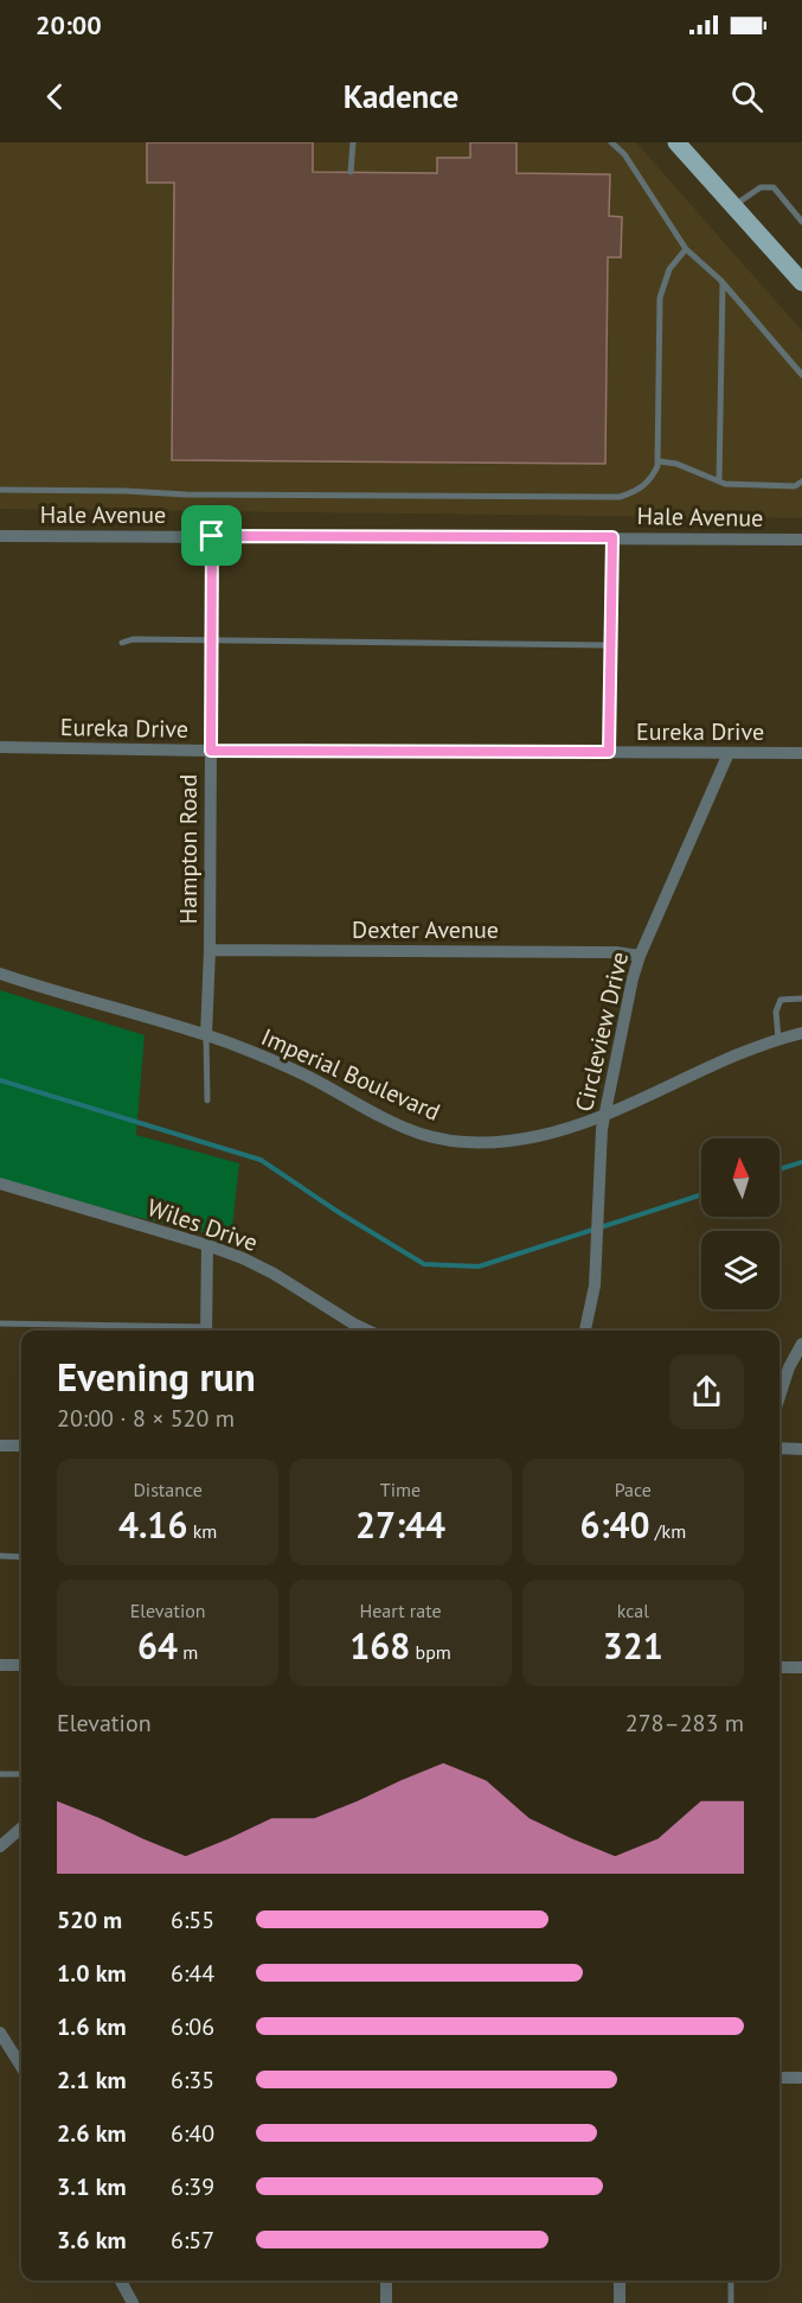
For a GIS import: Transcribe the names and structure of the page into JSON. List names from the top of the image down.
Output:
{
  "streets": {
    "street": [
      "Hale Avenue",
      "Eureka Drive",
      "Hampton Road",
      "Dexter Avenue",
      "Circleview Drive",
      "Imperial Boulevard",
      "Wiles Drive"
    ]
  },
  "crossings": [
    ["Hale Avenue", "Hampton Road"],
    ["Eureka Drive", "Hampton Road"],
    ["Eureka Drive", "Circleview Drive"],
    ["Hampton Road", "Dexter Avenue"],
    ["Hampton Road", "Imperial Boulevard"],
    ["Dexter Avenue", "Circleview Drive"],
    ["Circleview Drive", "Imperial Boulevard"]
  ],
  "north": "top",
  "page": {
    "status": "20:00",
    "header": "Kadence",
    "heading": ["Evening run", "20:00 · 8 × 520 m"],
    "stats": [
      ["Distance", "4.16 km"],
      ["Time", "27:44"],
      ["Pace", "6:40 /km"],
      ["Elevation", "64 m"],
      ["Heart rate", "168 bpm"],
      ["kcal", "321"]
    ],
    "chart": ["Elevation", "278–283 m"],
    "list": [
      {
        "name": "520 m",
        "note": "6:55"
      },
      {
        "name": "1.0 km",
        "note": "6:44"
      },
      {
        "name": "1.6 km",
        "note": "6:06"
      },
      {
        "name": "2.1 km",
        "note": "6:35"
      },
      {
        "name": "2.6 km",
        "note": "6:40"
      },
      {
        "name": "3.1 km",
        "note": "6:39"
      },
      {
        "name": "3.6 km",
        "note": "6:57"
      }
    ]
  }
}
